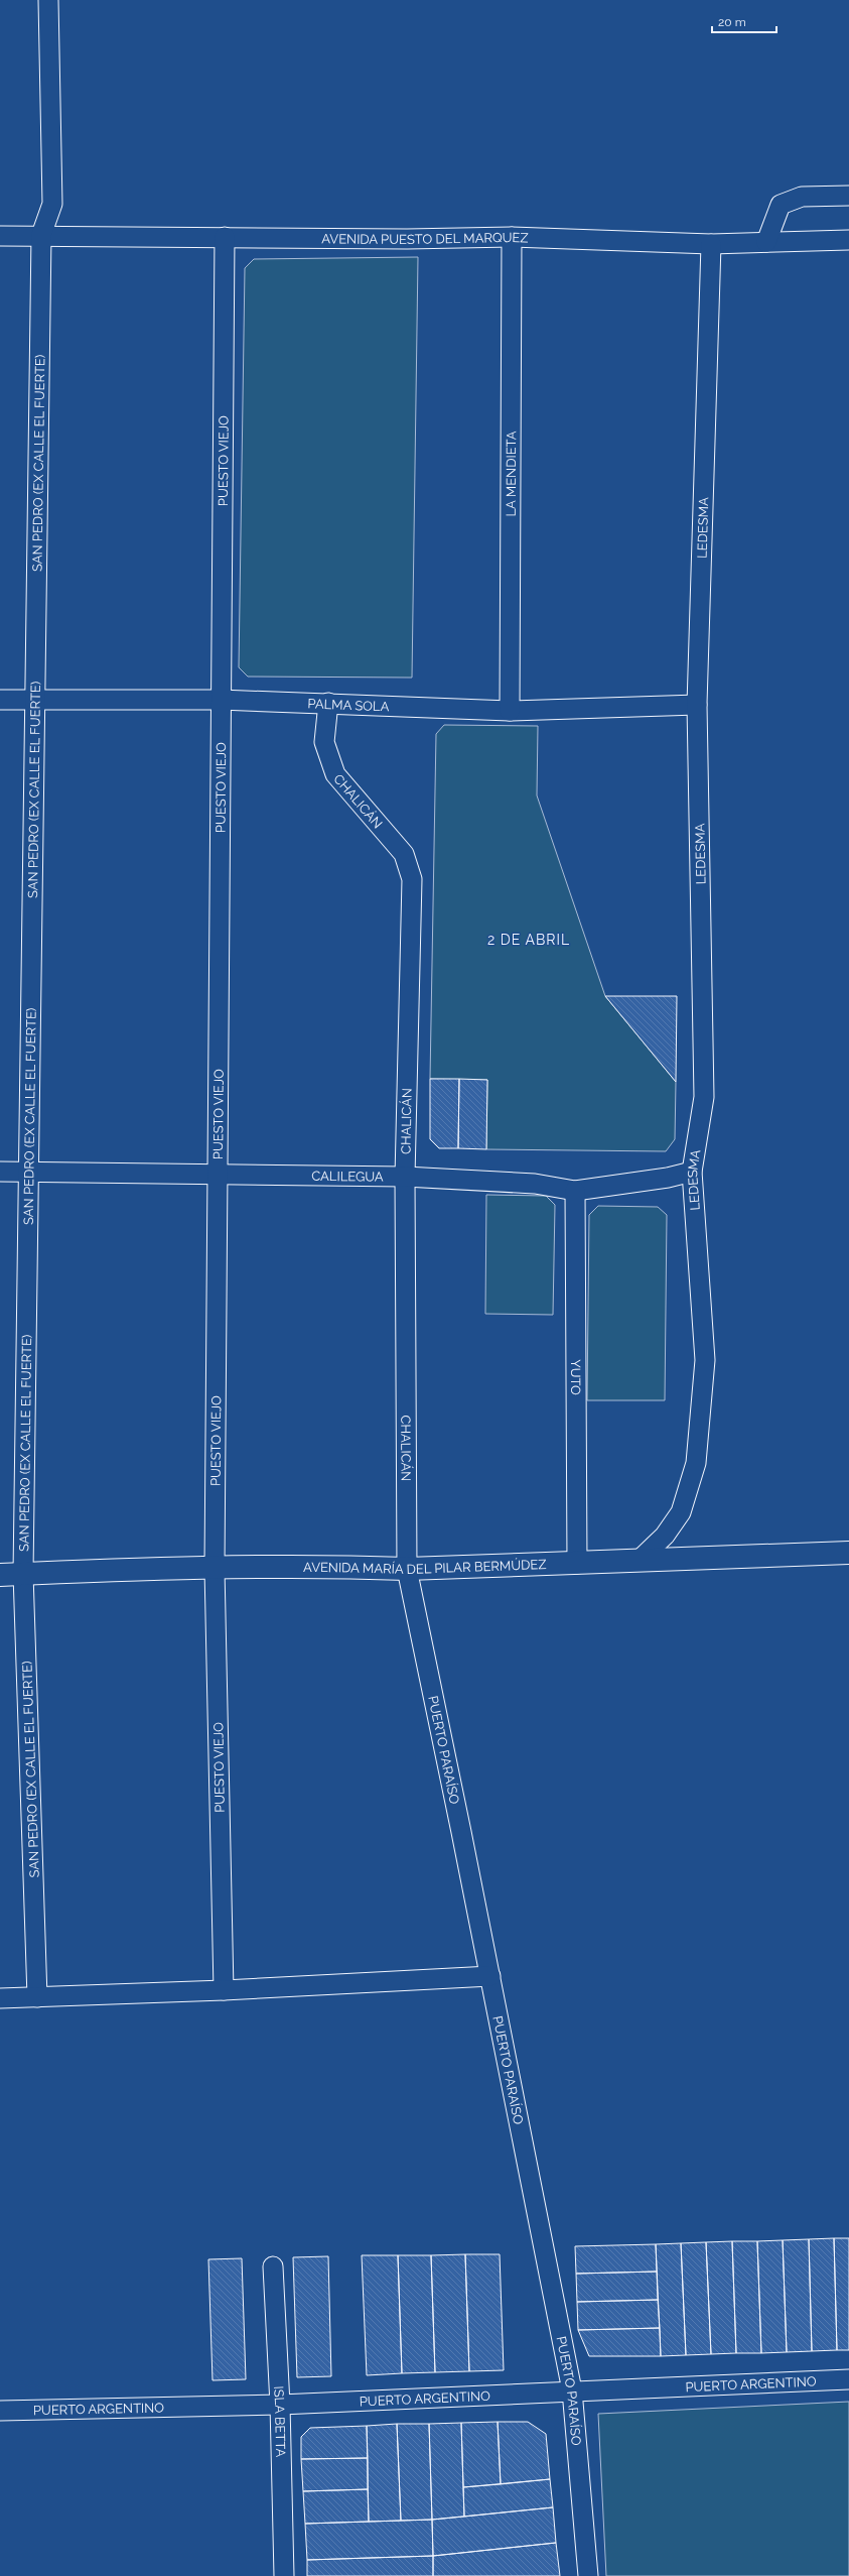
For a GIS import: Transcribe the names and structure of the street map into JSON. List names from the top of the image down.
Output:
{
  "streets": {
    "street": [
      "AVENIDA PUESTO DEL MARQUEZ",
      "PUESTO VIEJO",
      "SAN PEDRO (EX CALLE EL FUERTE)",
      "LA MENDIETA",
      "LEDESMA",
      "PALMA SOLA",
      "CHALICÁN",
      "CALILEGUA",
      "YUTO",
      "AVENIDA MARÍA DEL PILAR BERMÚDEZ",
      "PUERTO PARAÍSO",
      "PUERTO ARGENTINO",
      "ISLA BETTA"
    ]
  },
  "crossings": [
    ["AVENIDA PUESTO DEL MARQUEZ", "PUESTO VIEJO"],
    ["AVENIDA PUESTO DEL MARQUEZ", "SAN PEDRO (EX CALLE EL FUERTE)"],
    ["AVENIDA PUESTO DEL MARQUEZ", "LA MENDIETA"],
    ["AVENIDA PUESTO DEL MARQUEZ", "LEDESMA"],
    ["PUESTO VIEJO", "PALMA SOLA"],
    ["PUESTO VIEJO", "CALILEGUA"],
    ["PUESTO VIEJO", "AVENIDA MARÍA DEL PILAR BERMÚDEZ"],
    ["SAN PEDRO (EX CALLE EL FUERTE)", "PALMA SOLA"],
    ["SAN PEDRO (EX CALLE EL FUERTE)", "CALILEGUA"],
    ["SAN PEDRO (EX CALLE EL FUERTE)", "AVENIDA MARÍA DEL PILAR BERMÚDEZ"],
    ["LA MENDIETA", "PALMA SOLA"],
    ["LEDESMA", "PALMA SOLA"],
    ["LEDESMA", "CALILEGUA"],
    ["LEDESMA", "AVENIDA MARÍA DEL PILAR BERMÚDEZ"],
    ["PALMA SOLA", "CHALICÁN"],
    ["CHALICÁN", "CALILEGUA"],
    ["CHALICÁN", "AVENIDA MARÍA DEL PILAR BERMÚDEZ"],
    ["CHALICÁN", "PUERTO PARAÍSO"],
    ["CALILEGUA", "YUTO"],
    ["YUTO", "AVENIDA MARÍA DEL PILAR BERMÚDEZ"],
    ["AVENIDA MARÍA DEL PILAR BERMÚDEZ", "PUERTO PARAÍSO"],
    ["PUERTO PARAÍSO", "PUERTO ARGENTINO"],
    ["PUERTO ARGENTINO", "ISLA BETTA"]
  ],
  "districts": ["2 DE ABRIL"],
  "scale_bar": "20 m"
}
